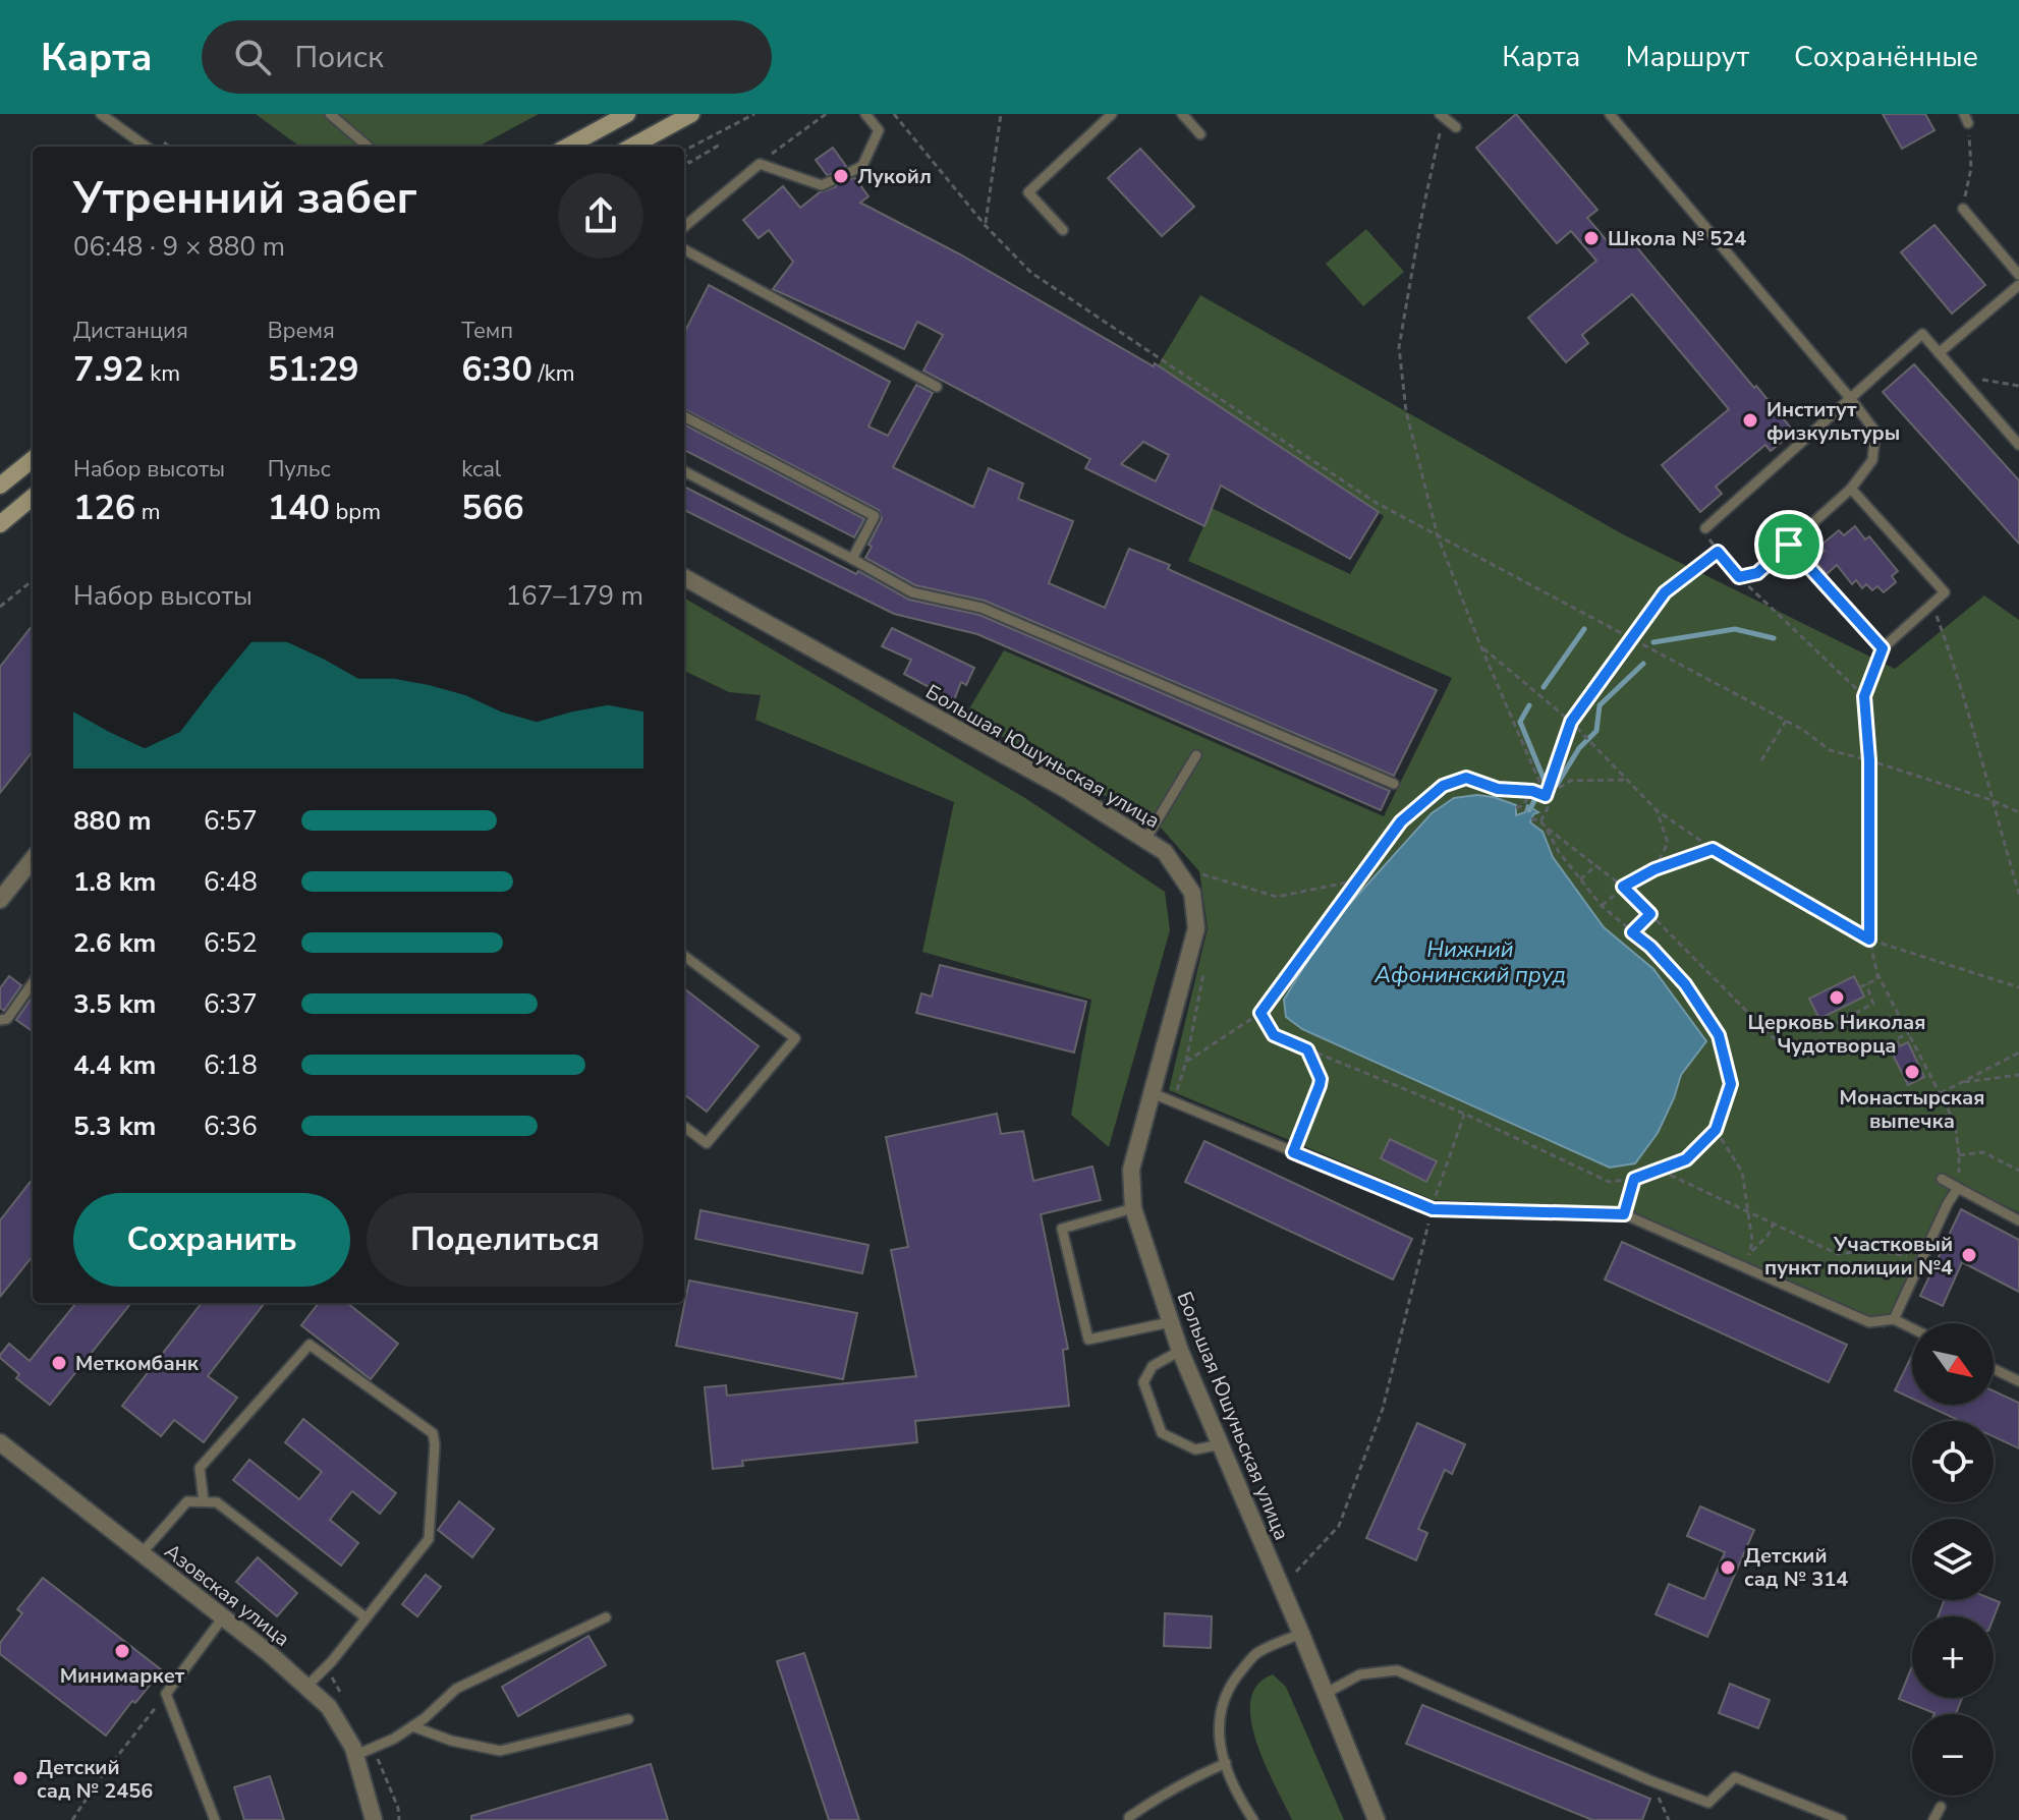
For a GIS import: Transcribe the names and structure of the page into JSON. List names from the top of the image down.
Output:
{
  "streets": {
    "street": ["Большая Юшуньская улица", "Азовская улица"]
  },
  "water": ["Нижний Афонинский пруд"],
  "places": [
    "Лукойл",
    "Школа № 524",
    "Институт физкультуры",
    "Церковь Николая Чудотворца",
    "Монастырская выпечка",
    "Участковый пункт полиции №4",
    "Меткомбанк",
    "Детский сад № 314",
    "Минимаркет",
    "Детский сад № 2456"
  ],
  "north": "bottom right",
  "page": {
    "header": "Карта",
    "search": "Поиск",
    "nav": ["Карта", "Маршрут", "Сохранённые"],
    "heading": ["Утренний забег", "06:48 · 9 × 880 m"],
    "stats": [
      ["Дистанция", "7.92 km"],
      ["Время", "51:29"],
      ["Темп", "6:30 /km"],
      ["Набор высоты", "126 m"],
      ["Пульс", "140 bpm"],
      ["kcal", "566"]
    ],
    "chart": ["Набор высоты", "167–179 m"],
    "list": [
      {
        "name": "880 m",
        "note": "6:57"
      },
      {
        "name": "1.8 km",
        "note": "6:48"
      },
      {
        "name": "2.6 km",
        "note": "6:52"
      },
      {
        "name": "3.5 km",
        "note": "6:37"
      },
      {
        "name": "4.4 km",
        "note": "6:18"
      },
      {
        "name": "5.3 km",
        "note": "6:36"
      }
    ],
    "buttons": ["Сохранить", "Поделиться"],
    "map_buttons": ["+", "−"]
  }
}
